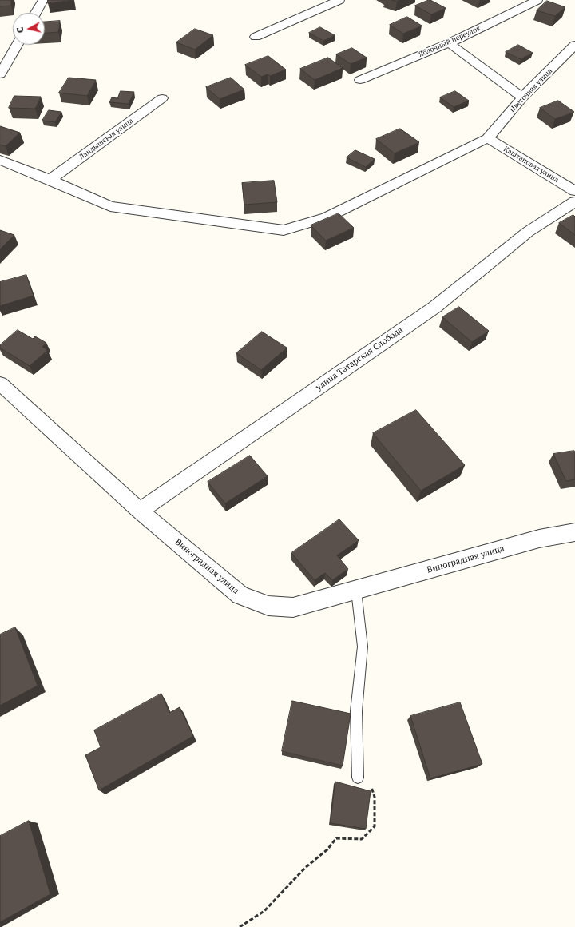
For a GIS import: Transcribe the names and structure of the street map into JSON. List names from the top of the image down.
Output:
{
  "streets": {
    "street": [
      "Яблочный переулок",
      "Цветочная улица",
      "Ландышевая улица",
      "Каштановая улица",
      "улица Татарская Слобода",
      "Виноградная улица"
    ]
  },
  "crossings": [
    ["Цветочная улица", "Каштановая улица"],
    ["улица Татарская Слобода", "Виноградная улица"]
  ],
  "north": "left"
}
